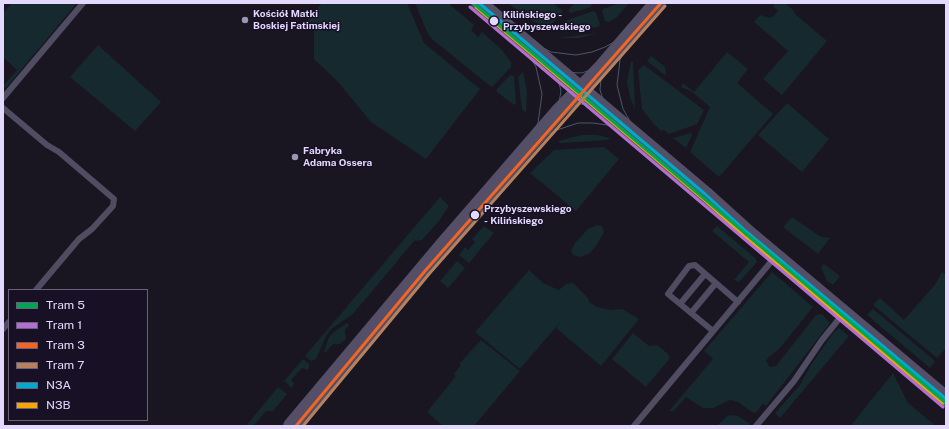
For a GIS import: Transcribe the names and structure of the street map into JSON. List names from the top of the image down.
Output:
{
  "places": [
    "Kościół Matki Boskiej Fatimskiej",
    "Kilińskiego - Przybyszewskiego",
    "Fabryka Adama Ossera",
    "Przybyszewskiego - Kilińskiego"
  ],
  "lines": [
    "tram line 5",
    "tram line 3",
    "transit line N3A",
    "tram line 7",
    "tram line 1",
    "transit line N3B"
  ],
  "legend": [
    "Tram 5",
    "Tram 1",
    "Tram 3",
    "Tram 7",
    "N3A",
    "N3B"
  ]
}
